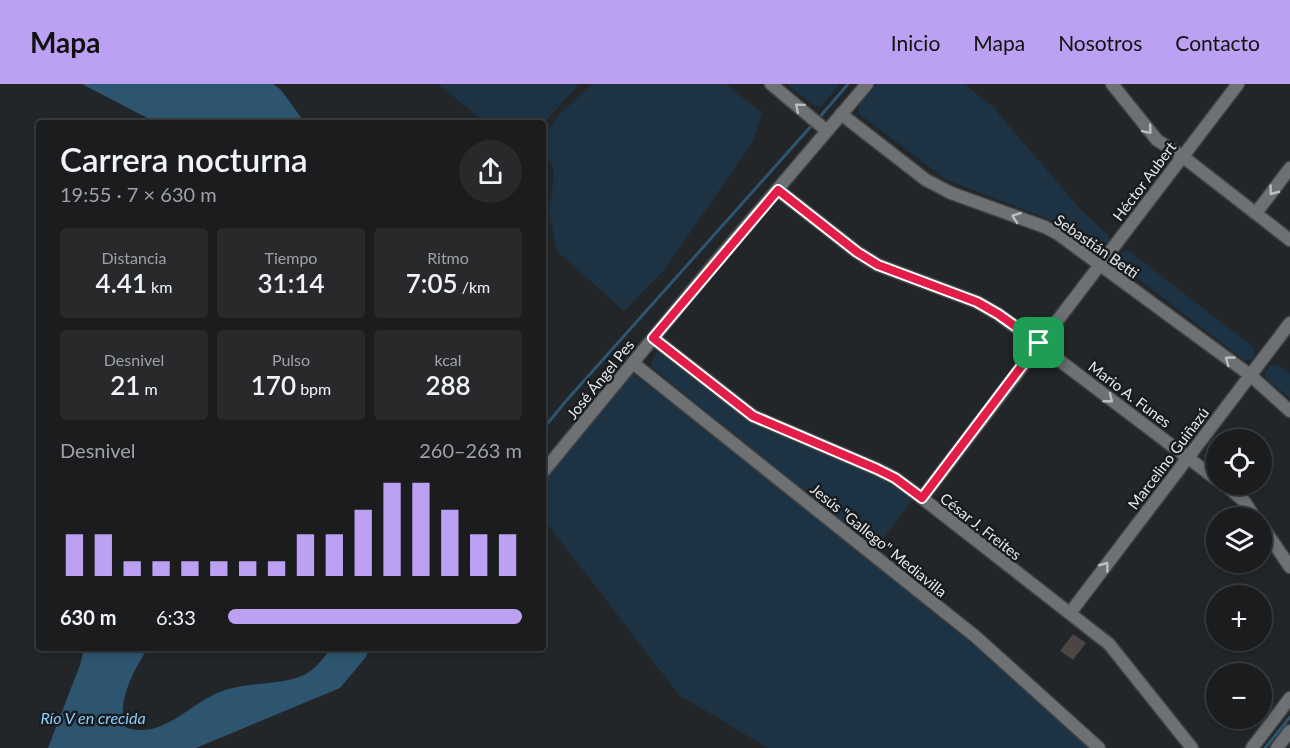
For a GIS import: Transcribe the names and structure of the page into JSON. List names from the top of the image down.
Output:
{
  "streets": {
    "street": [
      "Héctor Aubert",
      "Sebastián Betti",
      "José Ángel Pes",
      "Mario A. Funes",
      "Marcelino Guiñazú",
      "César J. Freites",
      "Jesús \"Gallego\" Mediavilla"
    ]
  },
  "crossings": [
    ["Héctor Aubert", "Sebastián Betti"],
    ["Héctor Aubert", "Mario A. Funes"],
    ["Héctor Aubert", "César J. Freites"],
    ["Sebastián Betti", "José Ángel Pes"],
    ["Sebastián Betti", "Marcelino Guiñazú"],
    ["José Ángel Pes", "Mario A. Funes"],
    ["José Ángel Pes", "César J. Freites"],
    ["José Ángel Pes", "Jesús \"Gallego\" Mediavilla"],
    ["Mario A. Funes", "Marcelino Guiñazú"],
    ["Marcelino Guiñazú", "César J. Freites"]
  ],
  "one_way": ["Sebastián Betti", "Mario A. Funes", "Marcelino Guiñazú"],
  "water": ["Río V en crecida"],
  "page": {
    "header": "Mapa",
    "nav": [
      "Inicio",
      "Mapa",
      "Nosotros",
      "Contacto"
    ],
    "heading": ["Carrera nocturna", "19:55 · 7 × 630 m"],
    "stats": [
      ["Distancia", "4.41 km"],
      ["Tiempo", "31:14"],
      ["Ritmo", "7:05 /km"],
      ["Desnivel", "21 m"],
      ["Pulso", "170 bpm"],
      ["kcal", "288"]
    ],
    "chart": ["Desnivel", "260–263 m"],
    "map_buttons": ["+", "−"],
    "list": [
      {
        "name": "630 m",
        "note": "6:33"
      }
    ]
  }
}
